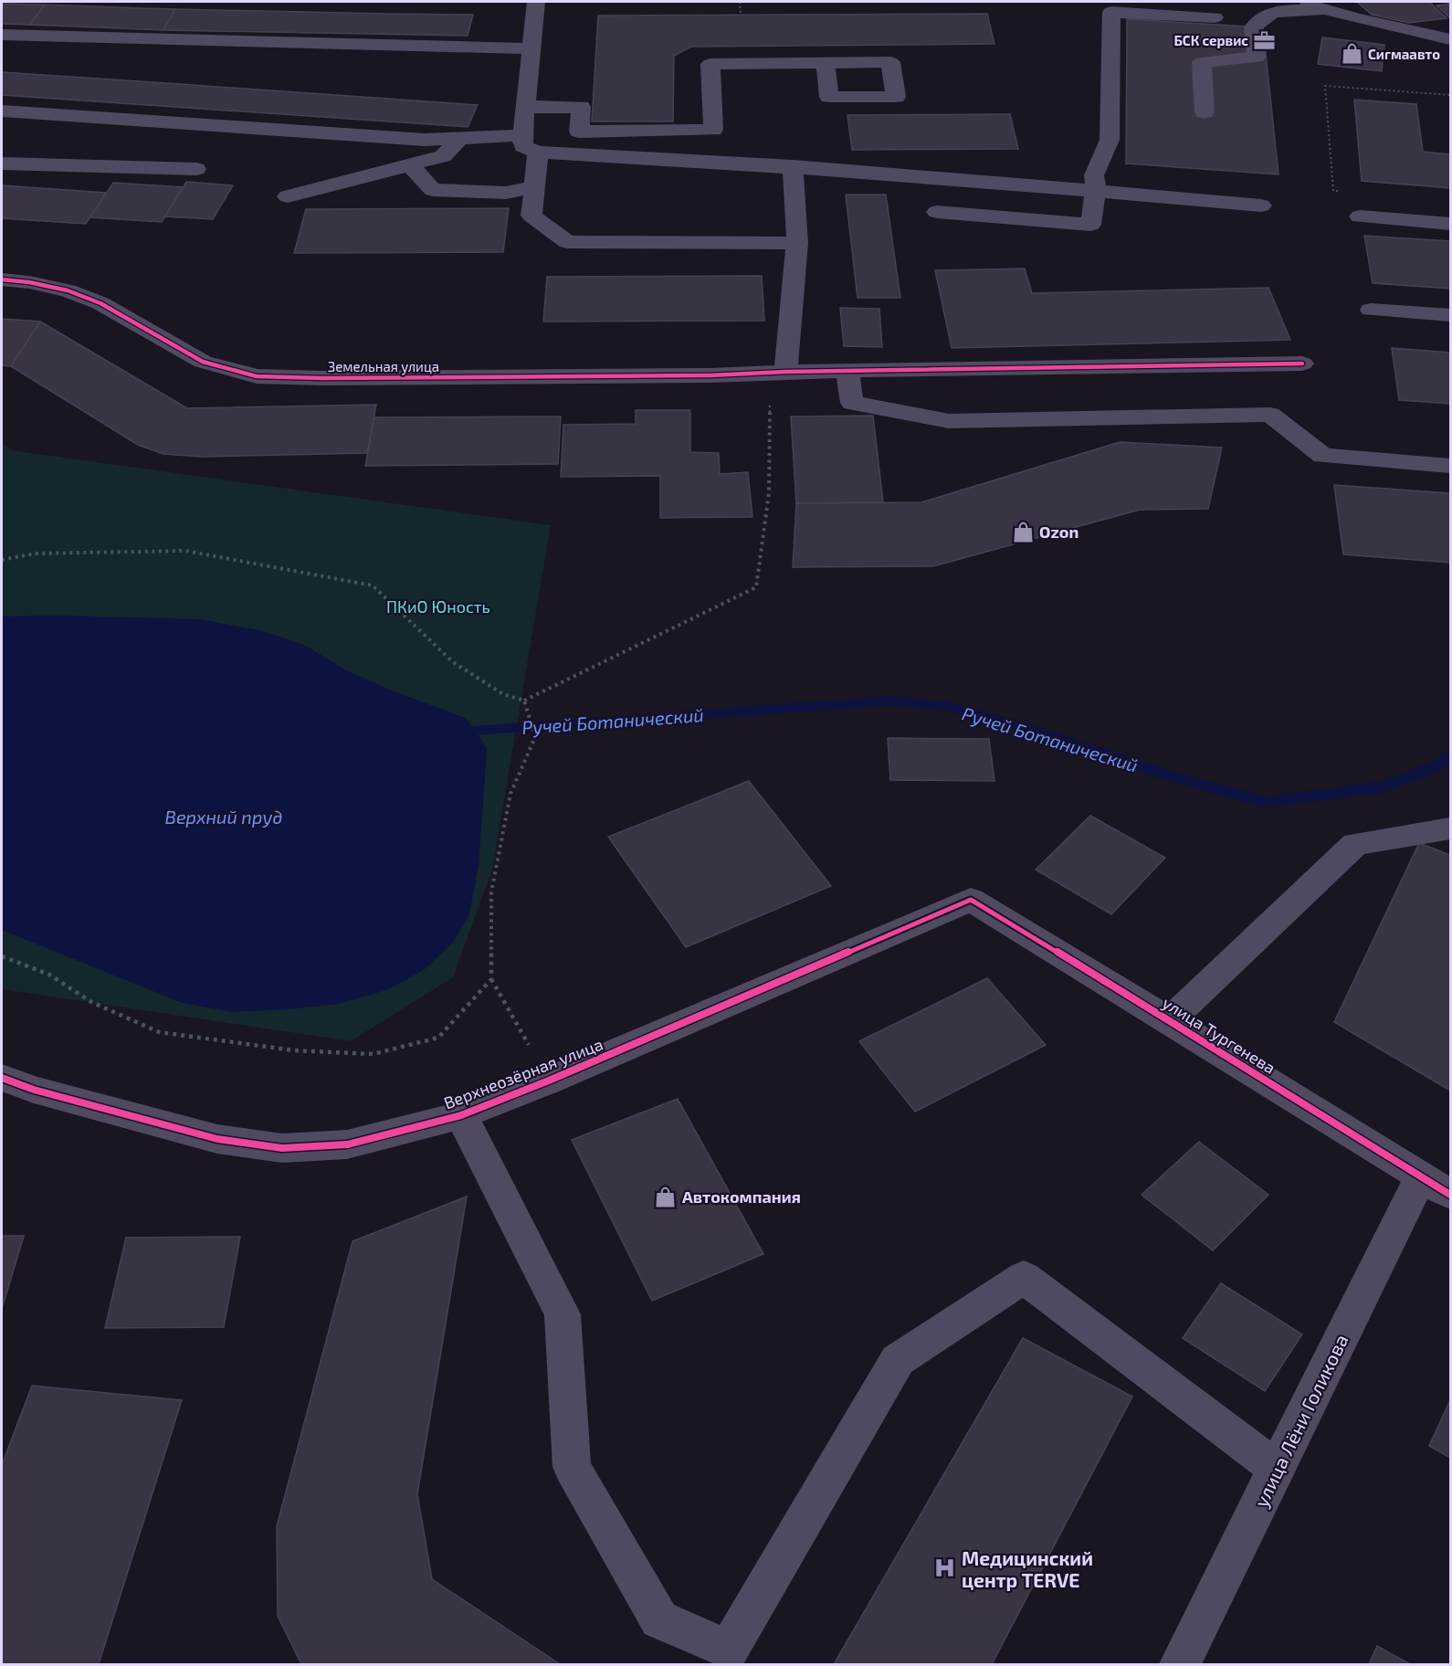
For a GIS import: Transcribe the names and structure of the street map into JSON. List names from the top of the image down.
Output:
{
  "streets": {
    "street": [
      "Земельная улица",
      "улица Тургенева",
      "Верхнеозёрная улица",
      "улица Лёни Голикова"
    ]
  },
  "crossings": [
    ["улица Тургенева", "Верхнеозёрная улица"],
    ["улица Тургенева", "улица Лёни Голикова"]
  ],
  "water": ["Ручей Ботанический", "Верхний пруд"],
  "parks": ["ПКиО Юность"],
  "places": {
    "office": ["БСК сервис"],
    "shop": ["Сигмаавто", "Ozon", "Автокомпания"],
    "hospital": ["Медицинский центр TERVE"]
  }
}
